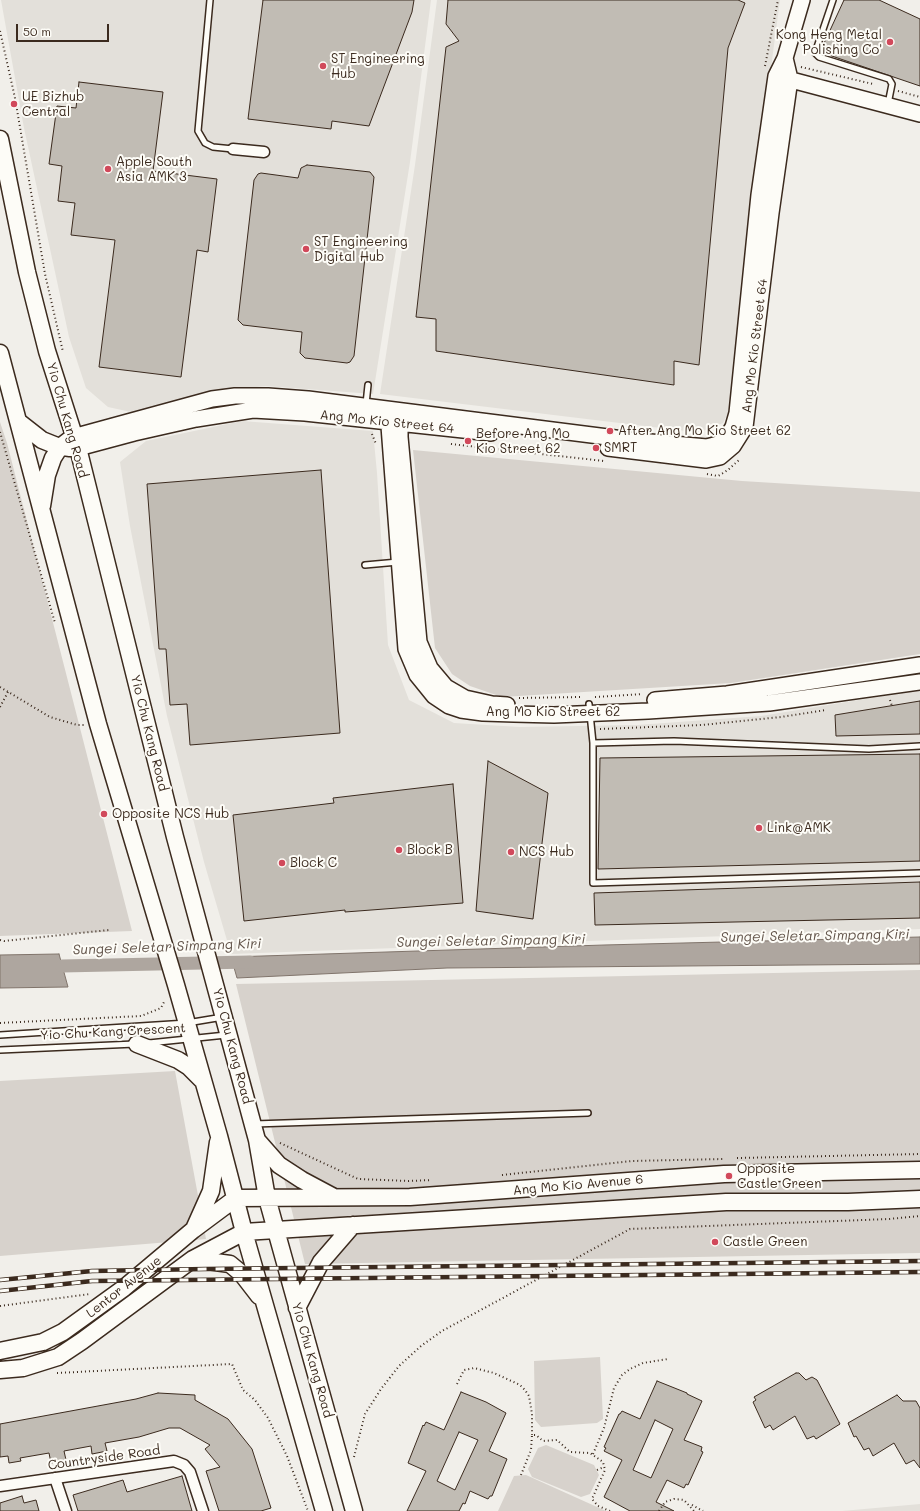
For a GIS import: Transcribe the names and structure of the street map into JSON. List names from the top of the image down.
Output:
{
  "streets": {
    "main road": ["Yio Chu Kang Road", "Ang Mo Kio Avenue 6", "Lentor Avenue"],
    "street": ["Ang Mo Kio Street 64", "Ang Mo Kio Street 62", "Countryside Road"],
    "lane": ["Yio Chu Kang Crescent"]
  },
  "crossings": [
    ["Ang Mo Kio Street 64", "Yio Chu Kang Road"],
    ["Ang Mo Kio Street 64", "Ang Mo Kio Street 62"],
    ["Yio Chu Kang Road", "Yio Chu Kang Crescent"],
    ["Yio Chu Kang Road", "Ang Mo Kio Avenue 6"],
    ["Ang Mo Kio Avenue 6", "Lentor Avenue"]
  ],
  "water": ["Sungei Seletar Simpang Kiri"],
  "places": [
    "Kong Heng Metal Polishing Co'",
    "ST Engineering Hub",
    "UE Bizhub Central",
    "Apple South Asia AMK 3",
    "ST Engineering Digital Hub",
    "After Ang Mo Kio Street 62",
    "Before Ang Mo Kio Street 62",
    "SMRT",
    "Opposite NCS Hub",
    "Link@AMK",
    "Block B",
    "NCS Hub",
    "Block C",
    "Opposite Castle Green",
    "Castle Green"
  ],
  "scale_bar": "50 m"
}
